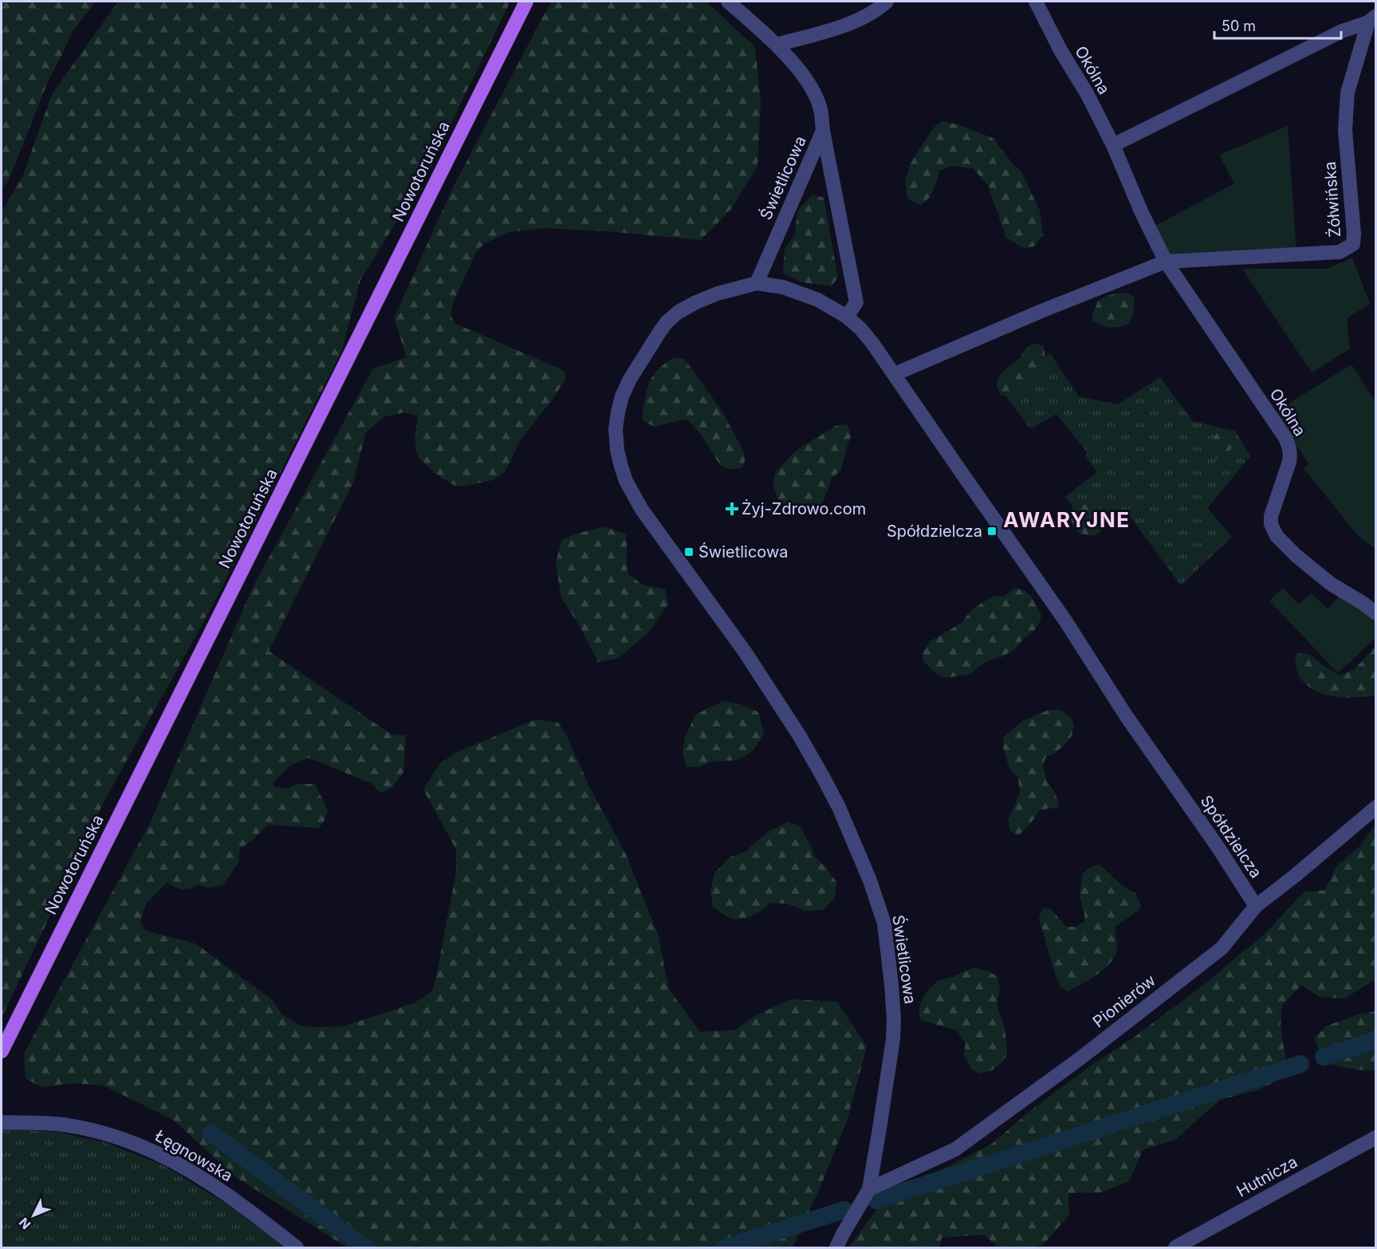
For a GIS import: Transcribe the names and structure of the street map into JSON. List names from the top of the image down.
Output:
{
  "streets": {
    "main road": ["Nowotoruńska"],
    "street": [
      "Okólna",
      "Świetlicowa",
      "Żółwińska",
      "Spółdzielcza",
      "Pionierów",
      "Łęgnowska",
      "Hutnicza"
    ]
  },
  "crossings": [
    ["Okólna", "Żółwińska"],
    ["Świetlicowa", "Spółdzielcza"],
    ["Świetlicowa", "Pionierów"],
    ["Spółdzielcza", "Pionierów"]
  ],
  "districts": ["AWARYJNE"],
  "places": {
    "health": ["Żyj-Zdrowo.com"],
    "transit": ["Spółdzielcza", "Świetlicowa"]
  },
  "scale_bar": "50 m",
  "north": "bottom left"
}
